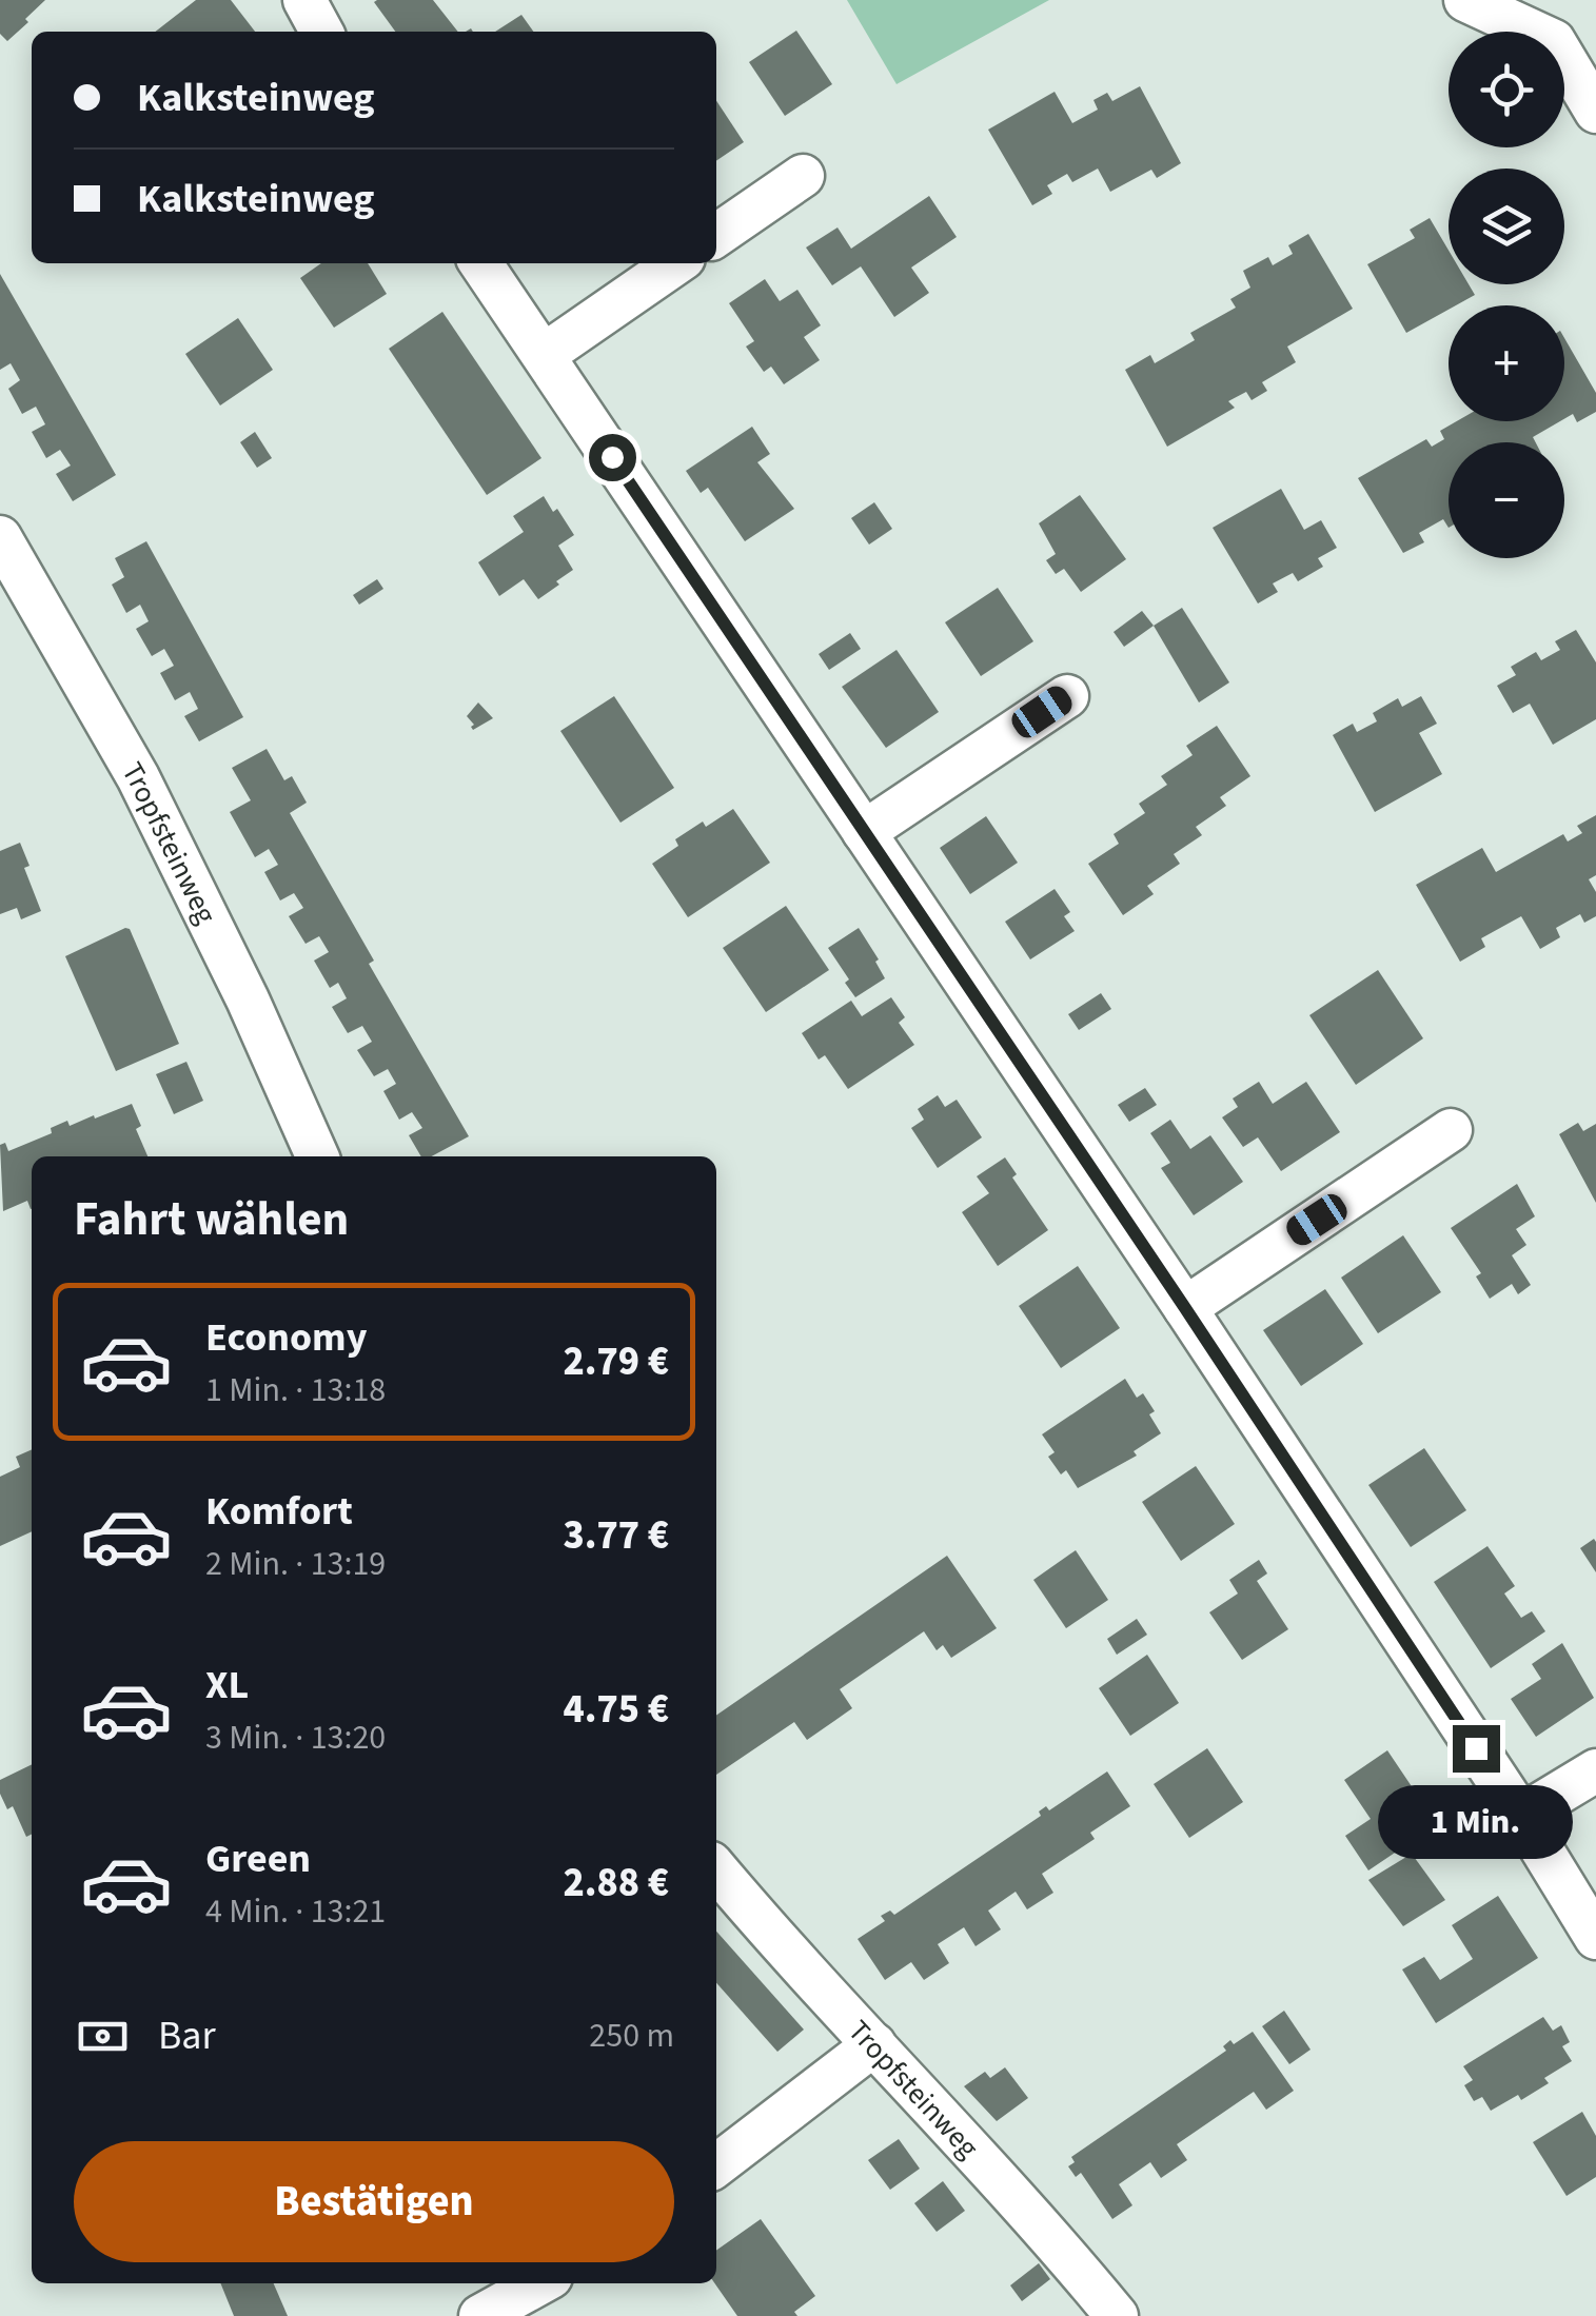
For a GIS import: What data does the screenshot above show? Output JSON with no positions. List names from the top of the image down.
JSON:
{
  "streets": {
    "street": ["Tropfsteinweg"]
  },
  "page": {
    "map_buttons": ["+", "−"],
    "banner": ["Kalksteinweg", "Kalksteinweg"],
    "heading": "Fahrt wählen",
    "list": [
      {
        "name": "Economy",
        "note": "1 Min. · 13:18",
        "value": "2.79 €"
      },
      {
        "name": "Komfort",
        "note": "2 Min. · 13:19",
        "value": "3.77 €"
      },
      {
        "name": "XL",
        "note": "3 Min. · 13:20",
        "value": "4.75 €"
      },
      {
        "name": "Green",
        "note": "4 Min. · 13:21",
        "value": "2.88 €"
      }
    ],
    "bubble": "1 Min.",
    "pay": ["Bar", "250 m"],
    "buttons": "Bestätigen"
  }
}
